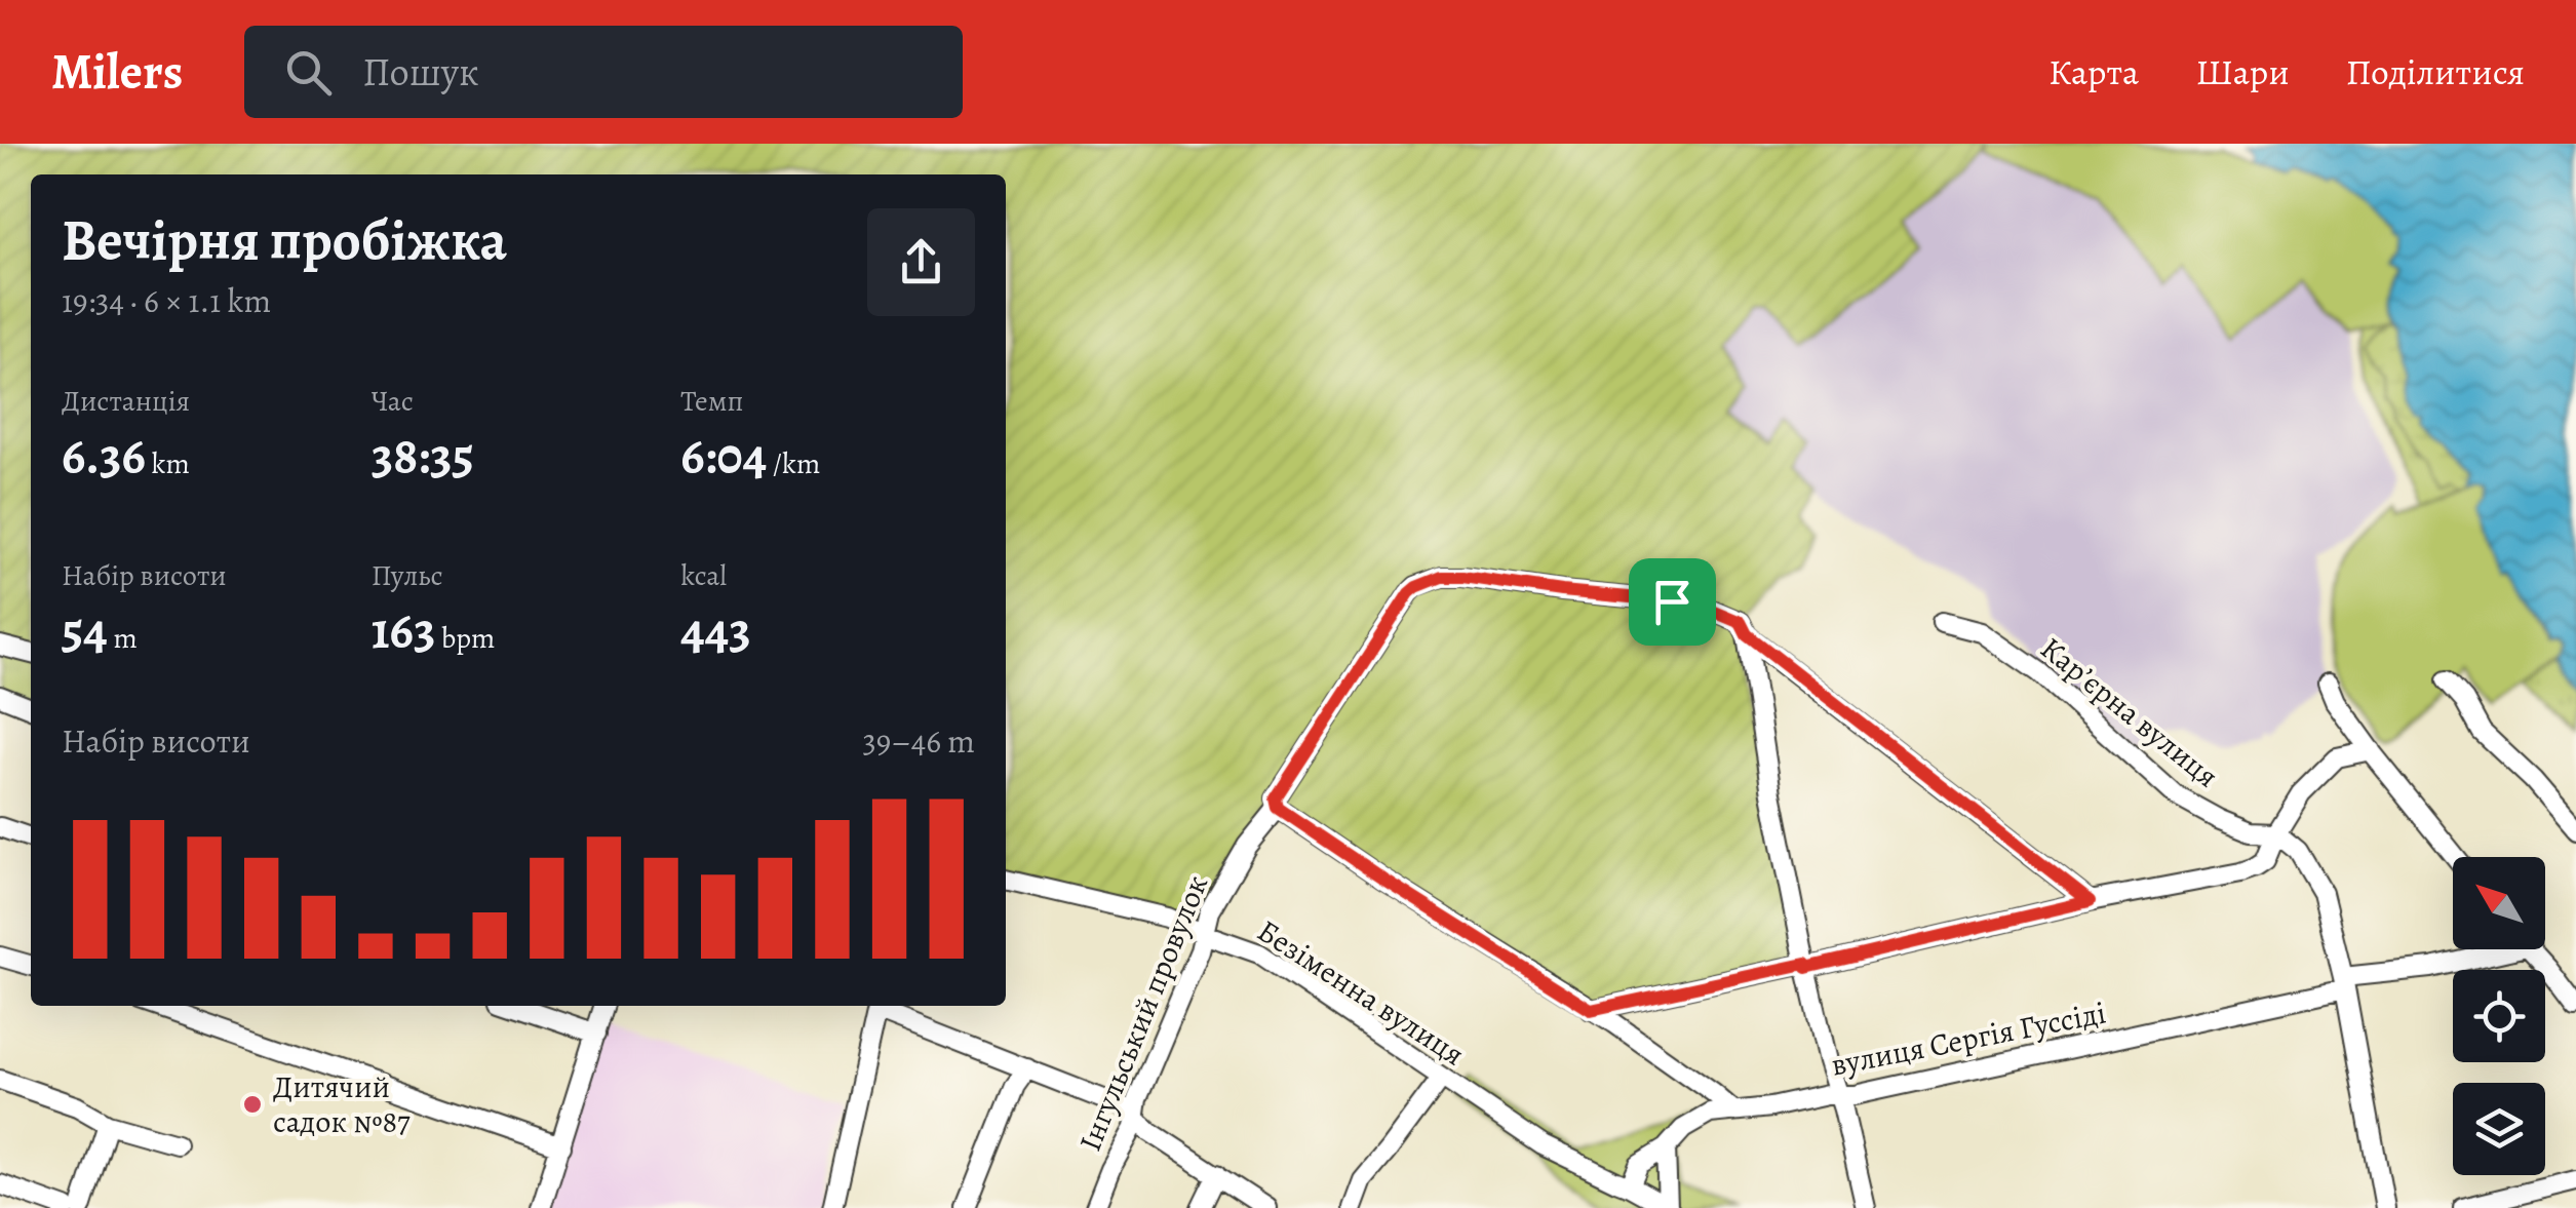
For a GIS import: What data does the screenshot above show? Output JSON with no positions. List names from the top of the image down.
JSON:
{
  "streets": {
    "street": [
      "Карʼєрна вулиця",
      "Безіменна вулиця",
      "Інгульський провулок",
      "вулиця Сергія Гуссіді"
    ]
  },
  "crossings": [
    ["Безіменна вулиця", "Інгульський провулок"],
    ["Безіменна вулиця", "вулиця Сергія Гуссіді"]
  ],
  "places": ["Дитячий садок №87"],
  "north": "top left",
  "page": {
    "header": "Milers",
    "search": "Пошук",
    "nav": ["Карта", "Шари", "Поділитися"],
    "heading": ["Вечірня пробіжка", "19:34 · 6 × 1.1 km"],
    "stats": [
      ["Дистанція", "6.36 km"],
      ["Час", "38:35"],
      ["Темп", "6:04 /km"],
      ["Набір висоти", "54 m"],
      ["Пульс", "163 bpm"],
      ["kcal", "443"]
    ],
    "chart": ["Набір висоти", "39–46 m"]
  }
}
